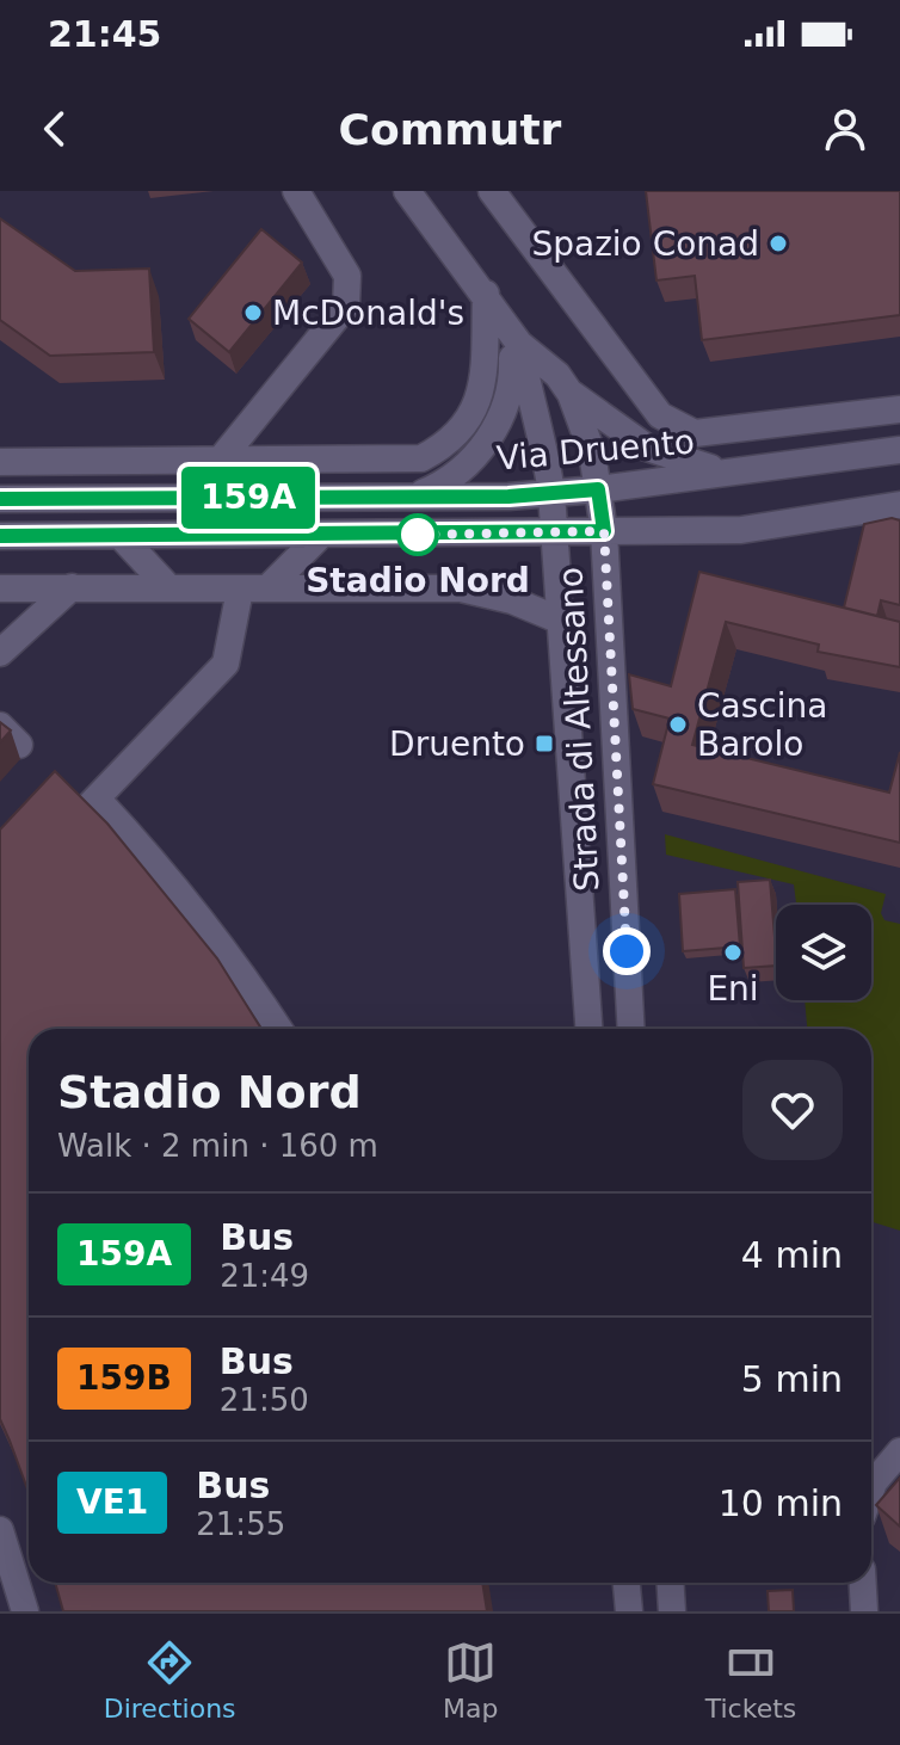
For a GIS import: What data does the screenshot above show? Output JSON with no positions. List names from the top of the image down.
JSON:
{
  "streets": {
    "street": ["Via Druento", "Strada di Altessano"]
  },
  "crossings": [
    ["Via Druento", "Strada di Altessano"]
  ],
  "places": {
    "other": [
      "Spazio Conad",
      "McDonald's",
      "Stadio Nord",
      "Cascina Barolo",
      "Eni"
    ],
    "transit": ["Druento"]
  },
  "lines": ["bus line 159A"],
  "page": {
    "status": "21:45",
    "header": "Commutr",
    "on_map": "159A",
    "heading": ["Stadio Nord", "Walk · 2 min · 160 m"],
    "list": [
      {
        "mark": "159A",
        "name": "Bus",
        "note": "21:49",
        "value": "4 min"
      },
      {
        "mark": "159B",
        "name": "Bus",
        "note": "21:50",
        "value": "5 min"
      },
      {
        "mark": "VE1",
        "name": "Bus",
        "note": "21:55",
        "value": "10 min"
      }
    ],
    "tabs": ["Directions", "Map", "Tickets"]
  }
}
